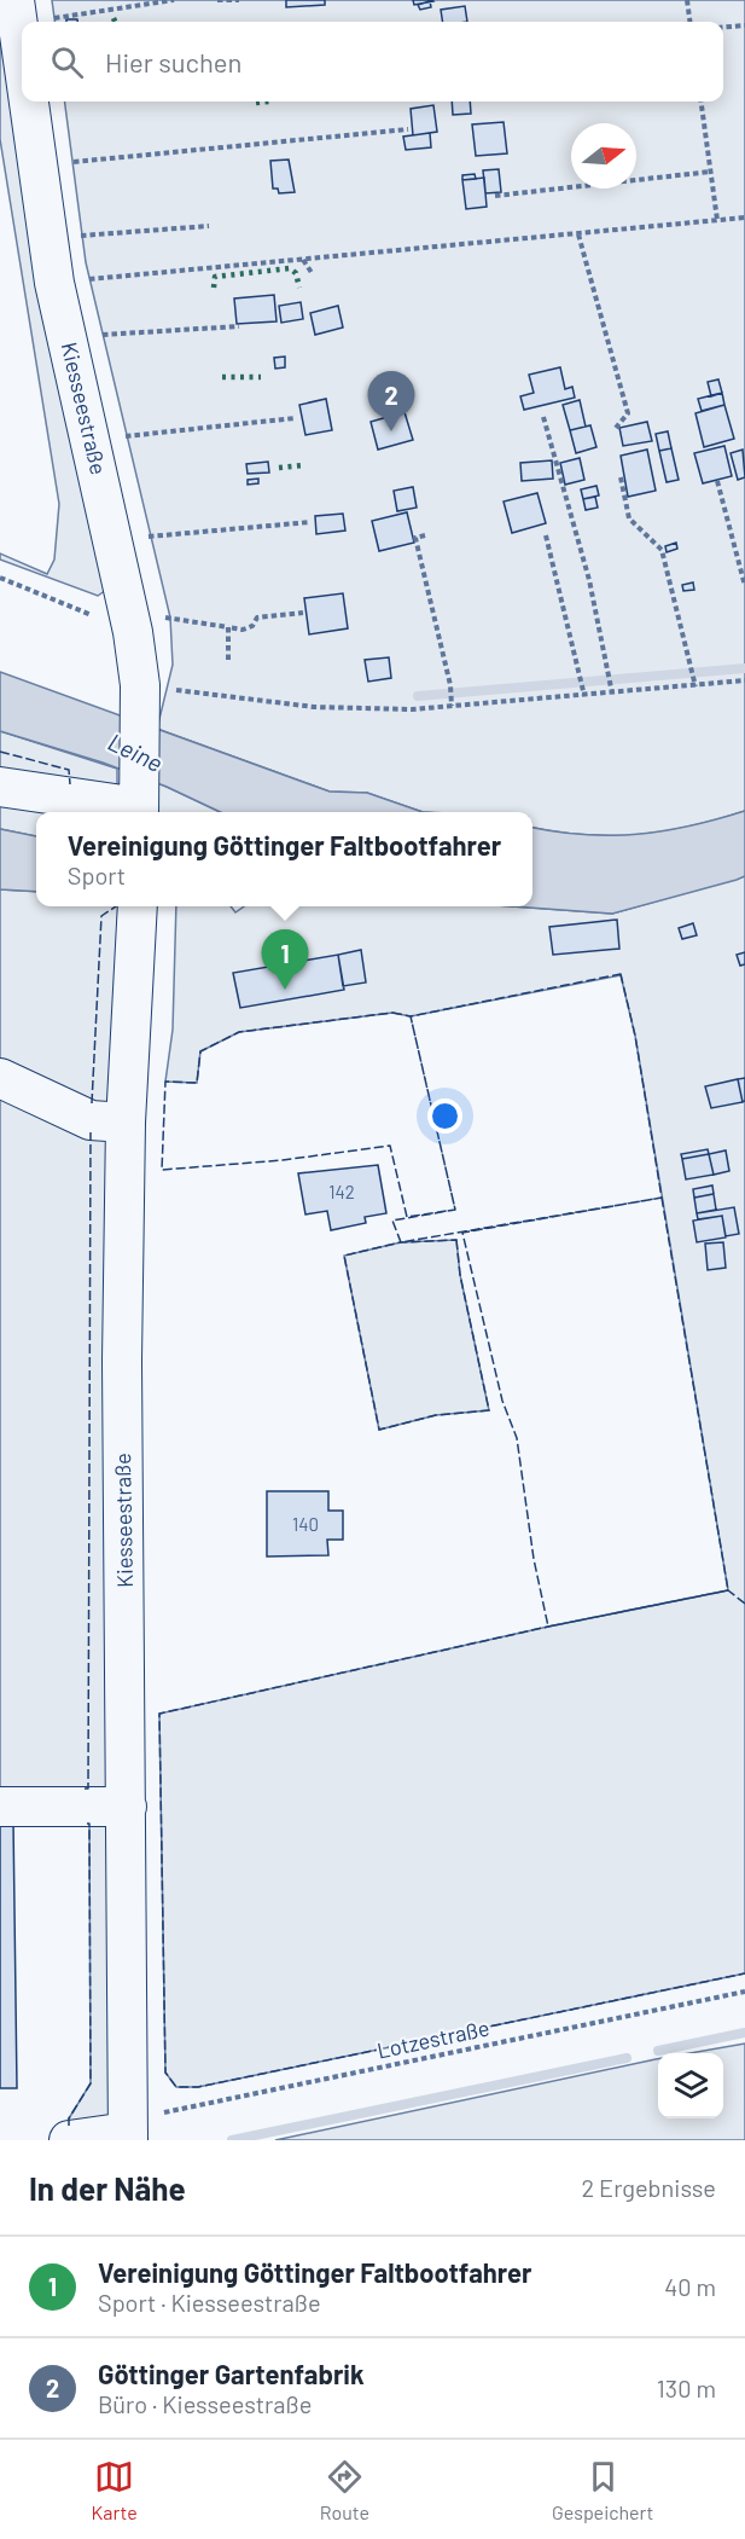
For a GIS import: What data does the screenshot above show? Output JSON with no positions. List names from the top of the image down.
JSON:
{
  "streets": {
    "street": ["Kiesseestraße"],
    "path": ["Lotzestraße"]
  },
  "crossings": [
    ["Kiesseestraße", "Lotzestraße"]
  ],
  "water": ["Leine"],
  "house_numbers": ["142", "140"],
  "north": "right",
  "page": {
    "search": "Hier suchen",
    "pins": ["2", "1"],
    "popup": ["Vereinigung Göttinger Faltbootfahrer", "Sport"],
    "heading": ["In der Nähe", "2 Ergebnisse"],
    "list": [
      {
        "mark": "1",
        "name": "Vereinigung Göttinger Faltbootfahrer",
        "note": "Sport · Kiesseestraße",
        "value": "40 m"
      },
      {
        "mark": "2",
        "name": "Göttinger Gartenfabrik",
        "note": "Büro · Kiesseestraße",
        "value": "130 m"
      }
    ],
    "nav": ["Karte", "Route", "Gespeichert"]
  }
}
